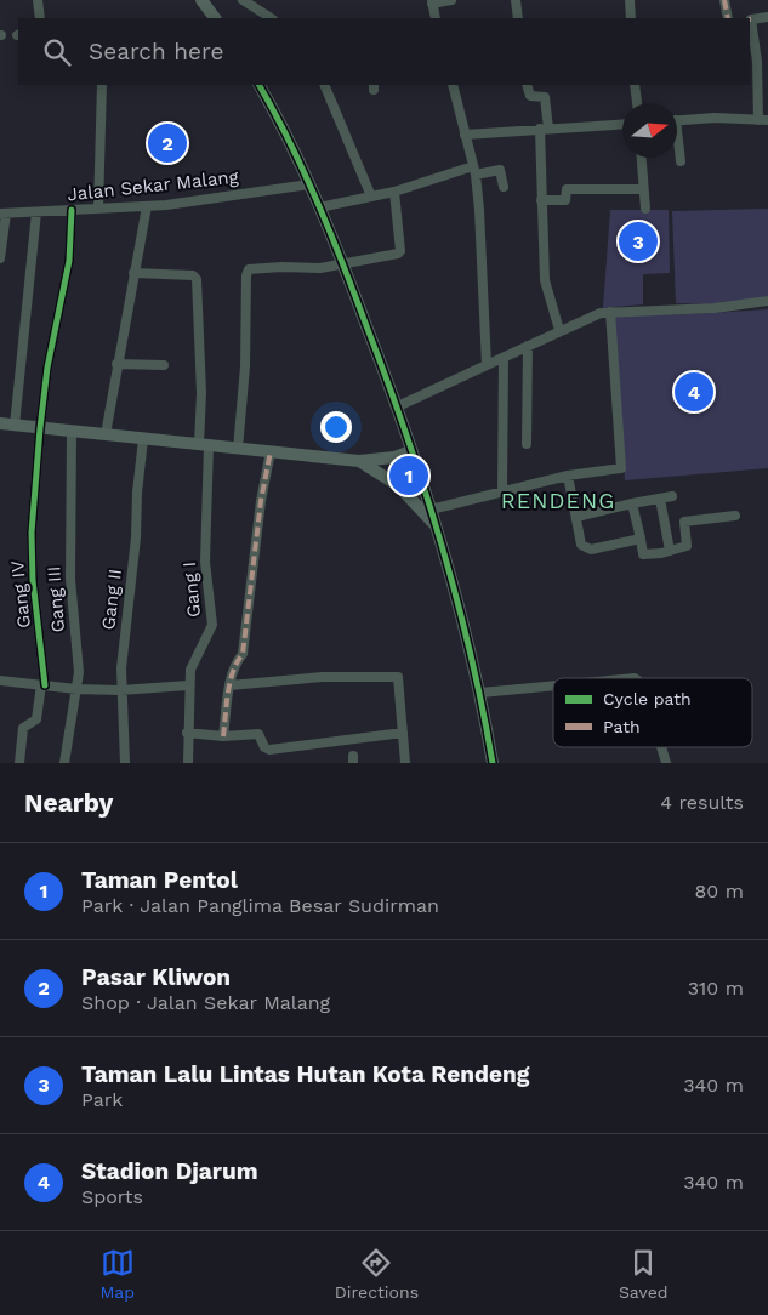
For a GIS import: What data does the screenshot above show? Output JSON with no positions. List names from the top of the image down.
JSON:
{
  "streets": {
    "street": [
      "Jalan Sekar Malang",
      "Gang I",
      "Gang IV",
      "Gang III",
      "Gang II"
    ]
  },
  "crossings": [
    ["Jalan Sekar Malang", "Gang IV"]
  ],
  "districts": ["RENDENG"],
  "legend": ["Cycle path", "Path"],
  "north": "right",
  "page": {
    "search": "Search here",
    "pins": [
      "2",
      "3",
      "4",
      "1"
    ],
    "heading": ["Nearby", "4 results"],
    "list": [
      {
        "mark": "1",
        "name": "Taman Pentol",
        "note": "Park · Jalan Panglima Besar Sudirman",
        "value": "80 m"
      },
      {
        "mark": "2",
        "name": "Pasar Kliwon",
        "note": "Shop · Jalan Sekar Malang",
        "value": "310 m"
      },
      {
        "mark": "3",
        "name": "Taman Lalu Lintas Hutan Kota Rendeng",
        "note": "Park",
        "value": "340 m"
      },
      {
        "mark": "4",
        "name": "Stadion Djarum",
        "note": "Sports",
        "value": "340 m"
      }
    ],
    "nav": ["Map", "Directions", "Saved"]
  }
}
